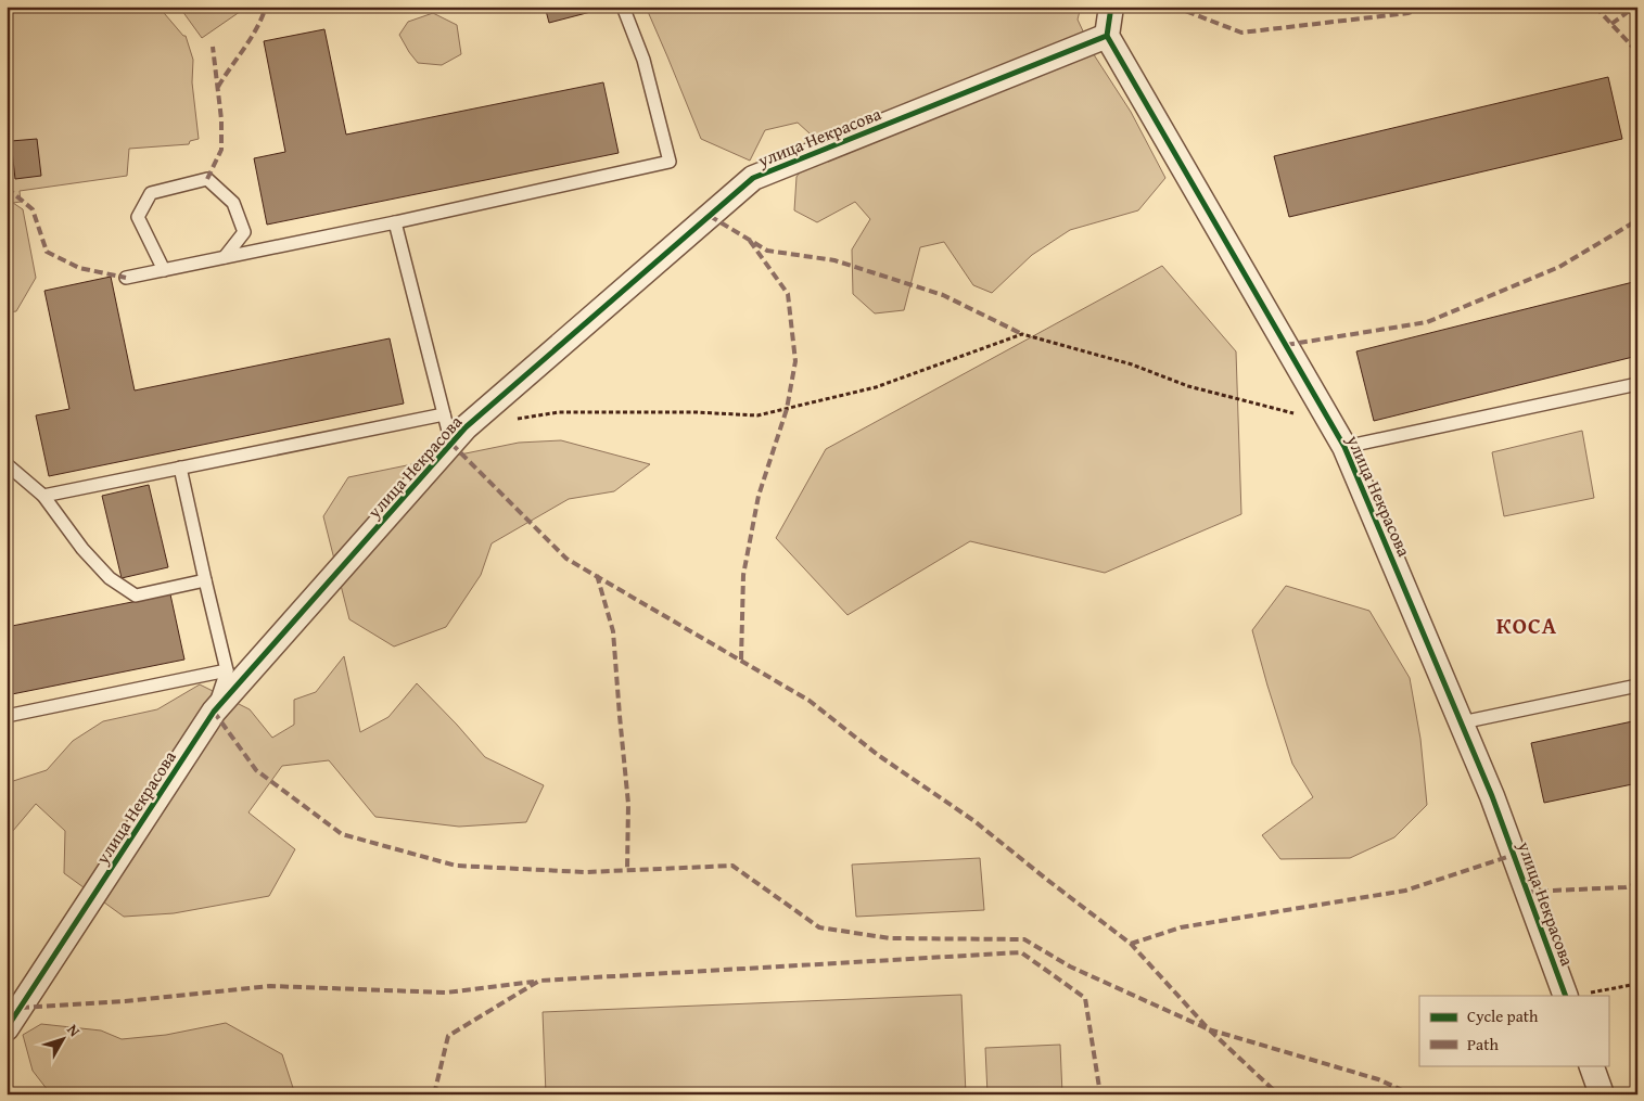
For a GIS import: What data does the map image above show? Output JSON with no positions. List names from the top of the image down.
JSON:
{
  "streets": {
    "street": ["улица Некрасова"]
  },
  "districts": ["КОСА"],
  "legend": ["Cycle path", "Path"],
  "north": "top right"
}
